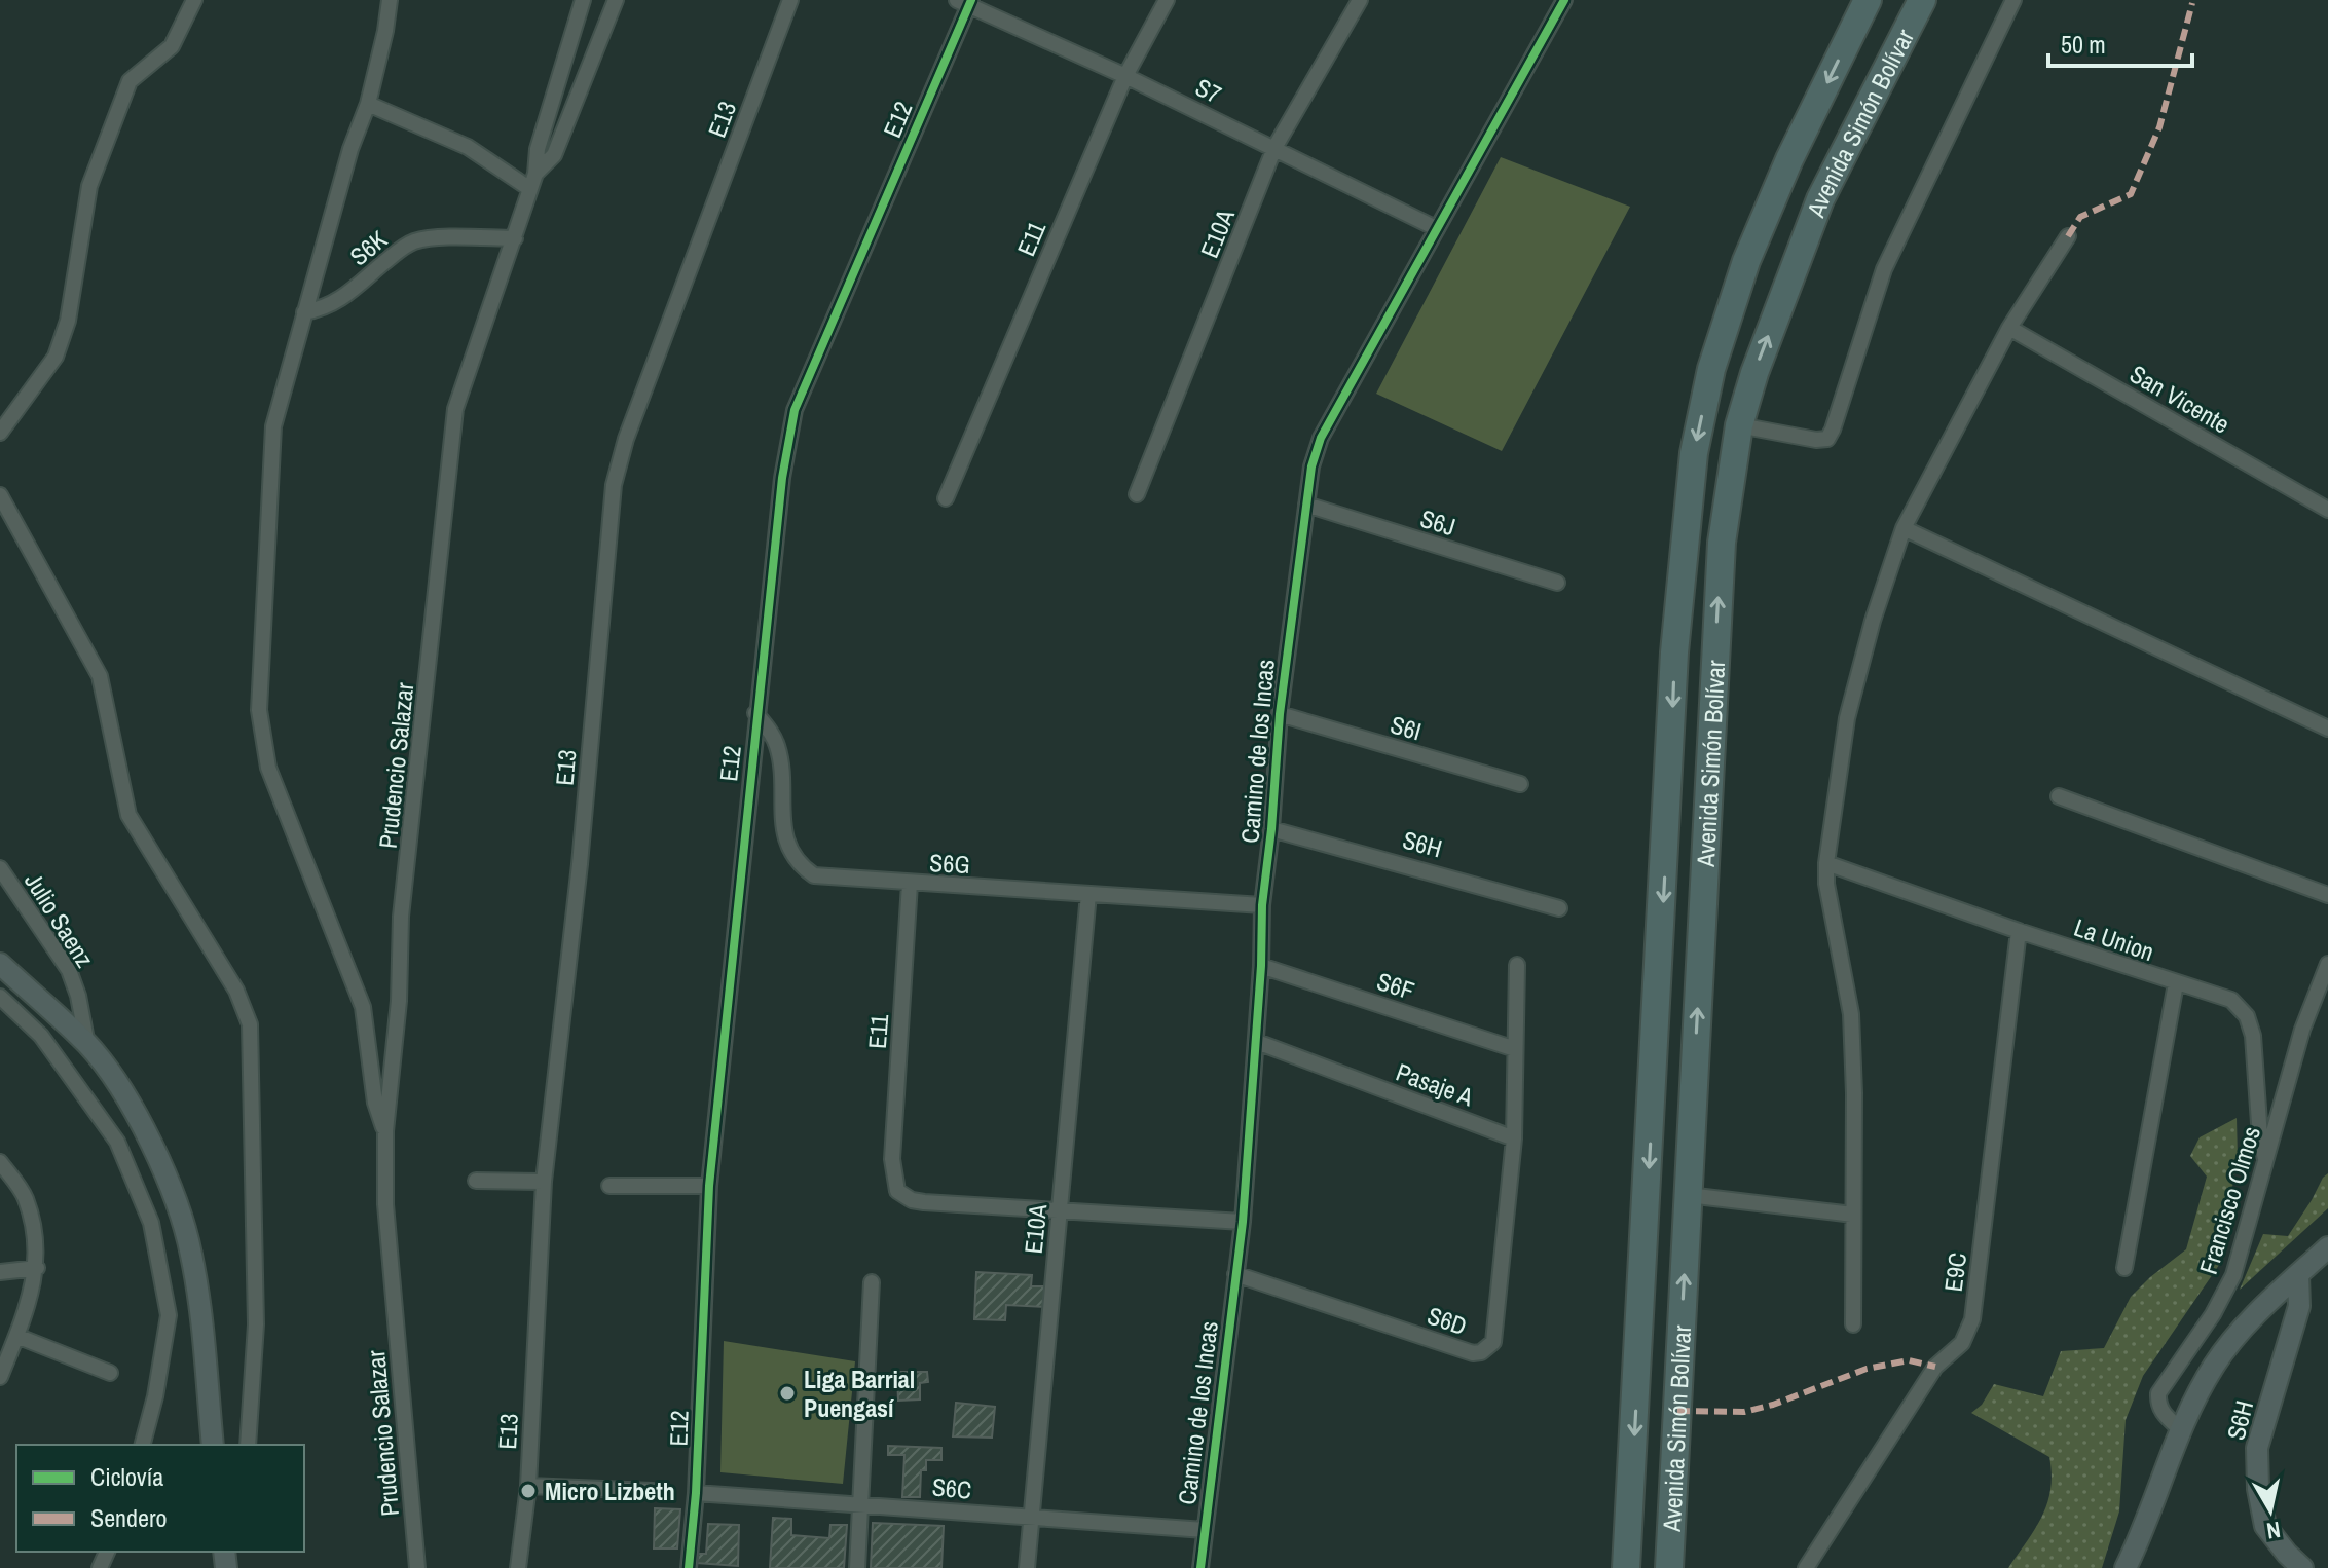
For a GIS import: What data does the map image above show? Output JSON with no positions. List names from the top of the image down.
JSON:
{
  "streets": {
    "highway": ["Avenida Simón Bolívar"],
    "main road": ["S6H"],
    "street": [
      "S7",
      "E13",
      "E12",
      "E10A",
      "E11",
      "S6K",
      "San Vicente",
      "S6J",
      "S6I",
      "Camino de los Incas",
      "Prudencio Salazar",
      "S6G",
      "Julio Saenz",
      "La Union",
      "S6F",
      "Pasaje A",
      "Francisco Olmos",
      "E9C",
      "S6D",
      "S6C"
    ]
  },
  "crossings": [
    ["S7", "E12"],
    ["S7", "E10A"],
    ["S7", "E11"],
    ["S7", "Camino de los Incas"],
    ["E12", "S6G"],
    ["E12", "S6C"],
    ["E10A", "E11"],
    ["E10A", "S6G"],
    ["E10A", "S6C"],
    ["E11", "S6G"],
    ["S6K", "Prudencio Salazar"],
    ["S6J", "Camino de los Incas"],
    ["S6I", "Camino de los Incas"],
    ["Camino de los Incas", "S6H"],
    ["Camino de los Incas", "S6G"],
    ["Camino de los Incas", "S6F"],
    ["Camino de los Incas", "Pasaje A"],
    ["Camino de los Incas", "S6D"],
    ["Camino de los Incas", "S6C"],
    ["La Union", "Francisco Olmos"],
    ["La Union", "E9C"],
    ["S6F", "Pasaje A"],
    ["Pasaje A", "S6D"]
  ],
  "places": ["Liga Barrial Puengasí", "Micro Lizbeth"],
  "legend": ["Ciclovía", "Sendero"],
  "scale_bar": "50 m",
  "north": "bottom"
}
